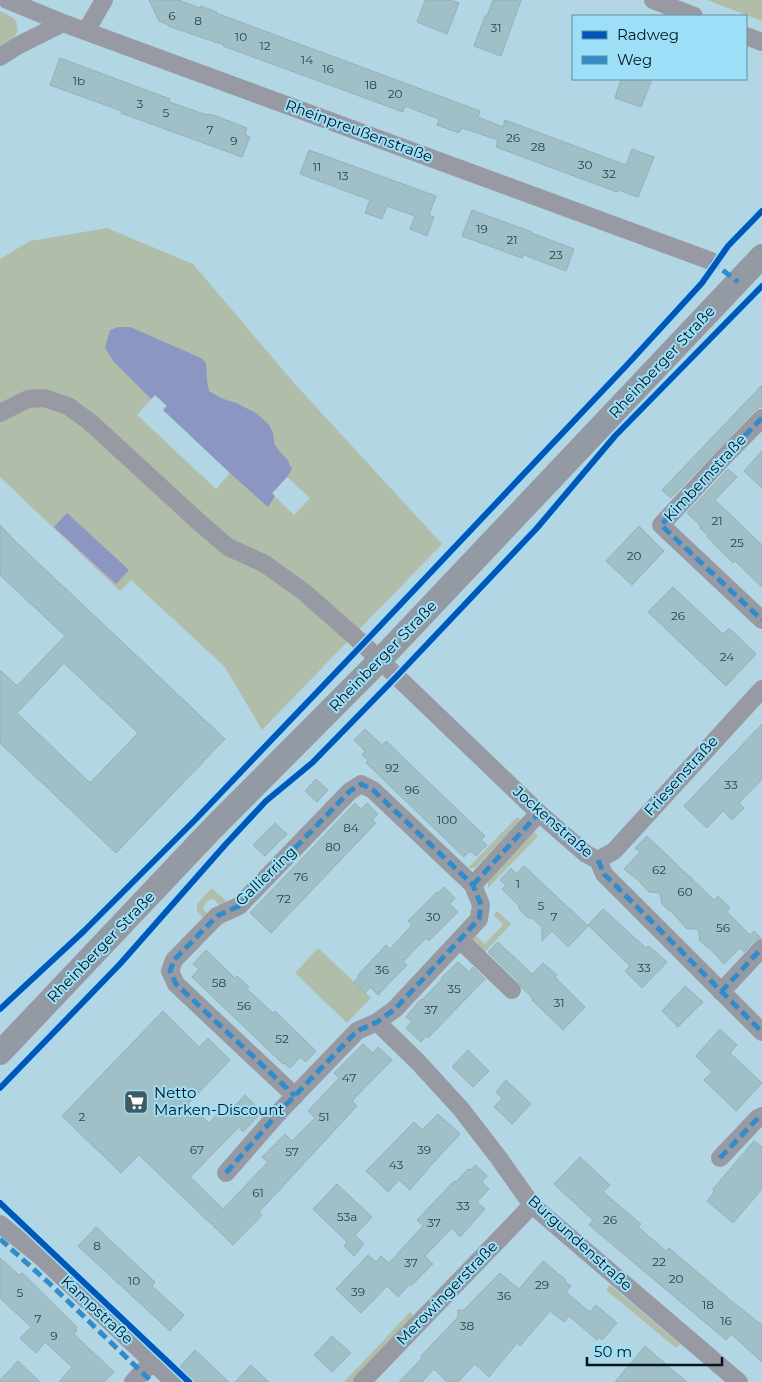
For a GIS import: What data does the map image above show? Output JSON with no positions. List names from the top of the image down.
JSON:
{
  "streets": {
    "main road": ["Rheinberger Straße"],
    "street": [
      "Rheinpreußenstraße",
      "Kimbernstraße",
      "Friesenstraße",
      "Jockenstraße",
      "Gallierring",
      "Burgundenstraße",
      "Merowingerstraße",
      "Kampstraße"
    ]
  },
  "crossings": [
    ["Rheinberger Straße", "Jockenstraße"],
    ["Friesenstraße", "Jockenstraße"],
    ["Gallierring", "Burgundenstraße"],
    ["Burgundenstraße", "Merowingerstraße"]
  ],
  "places": {
    "supermarket": ["Netto Marken-Discount"]
  },
  "house_numbers": [
    "6",
    "8",
    "31",
    "10",
    "12",
    "14",
    "16",
    "1b",
    "18",
    "20",
    "3",
    "5",
    "7",
    "26",
    "9",
    "28",
    "30",
    "11",
    "32",
    "13",
    "19",
    "21",
    "23",
    "21",
    "25",
    "20",
    "26",
    "24",
    "92",
    "33",
    "96",
    "100",
    "84",
    "80",
    "62",
    "76",
    "1",
    "60",
    "72",
    "5",
    "30",
    "7",
    "56",
    "33",
    "36",
    "58",
    "35",
    "31",
    "56",
    "37",
    "52",
    "47",
    "2",
    "51",
    "67",
    "39",
    "57",
    "43",
    "61",
    "33",
    "53a",
    "26",
    "37",
    "8",
    "22",
    "37",
    "20",
    "10",
    "29",
    "39",
    "5",
    "36",
    "18",
    "7",
    "16",
    "38",
    "9"
  ],
  "legend": ["Radweg", "Weg"],
  "scale_bar": "50 m"
}
